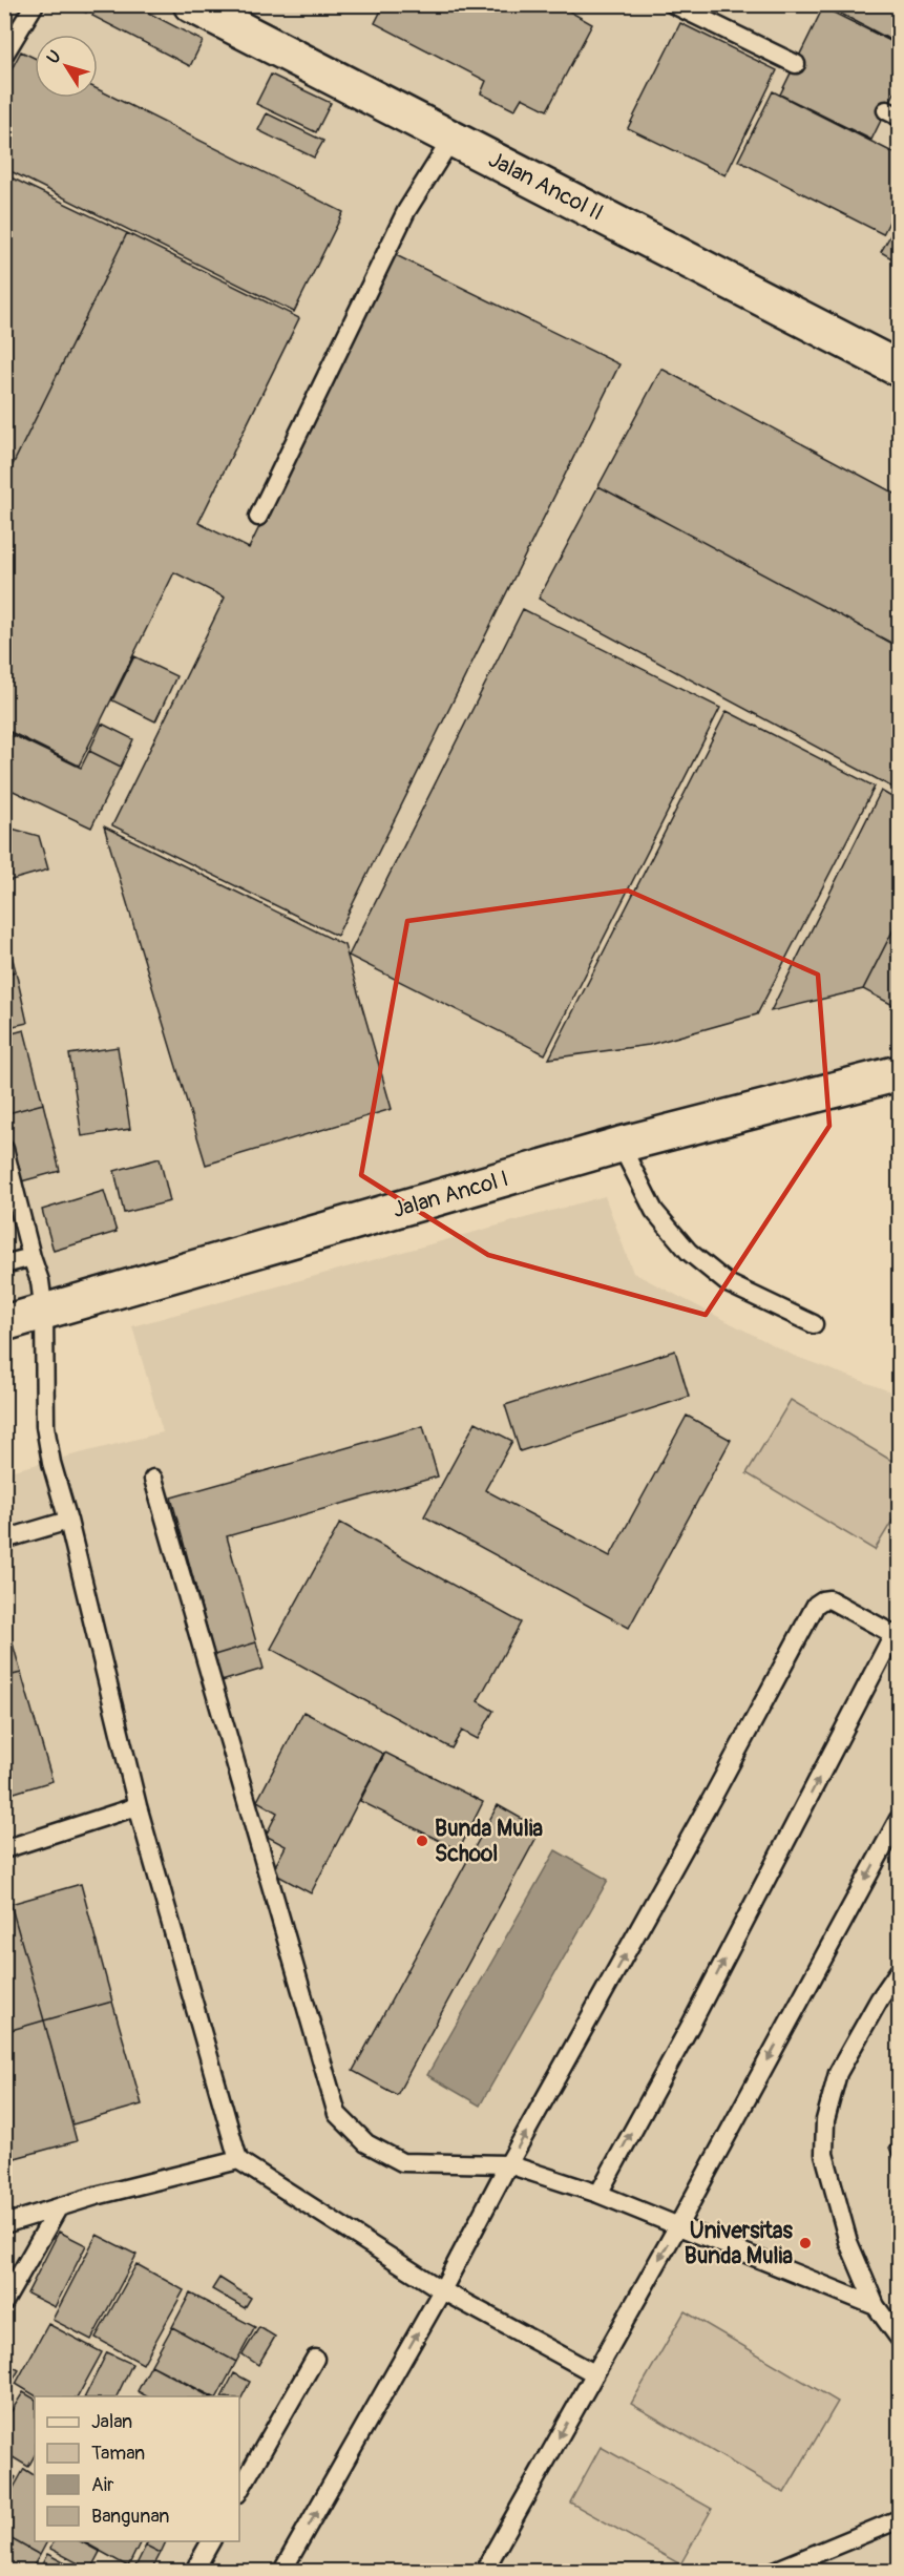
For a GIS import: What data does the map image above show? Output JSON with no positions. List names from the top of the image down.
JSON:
{
  "streets": {
    "street": ["Jalan Ancol II", "Jalan Ancol I"]
  },
  "places": ["Bunda Mulia School", "Universitas Bunda Mulia"],
  "legend": [
    "Jalan",
    "Taman",
    "Air",
    "Bangunan"
  ],
  "north": "top left"
}
